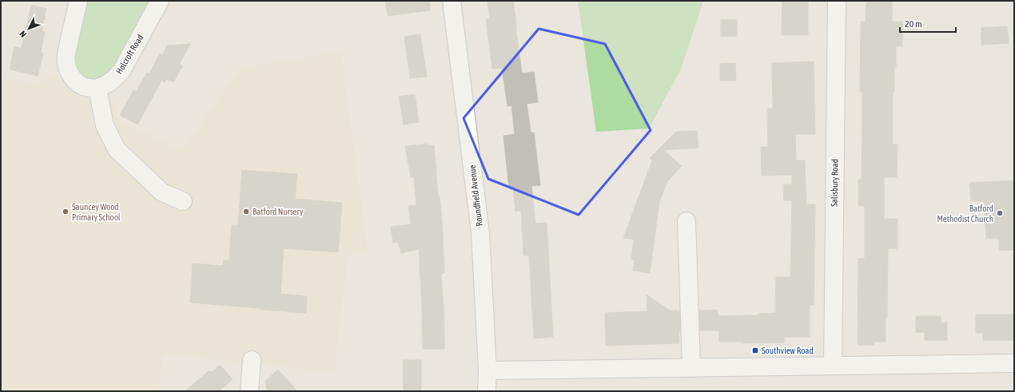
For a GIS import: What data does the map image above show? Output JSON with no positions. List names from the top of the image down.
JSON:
{
  "streets": {
    "street": ["Holcroft Road", "Salisbury Road", "Roundfield Avenue"]
  },
  "places": {
    "other": ["Sauncey Wood Primary School", "Batford Nursery", "Batford Methodist Church"],
    "transit": ["Southview Road"]
  },
  "scale_bar": "20 m",
  "north": "bottom left"
}
